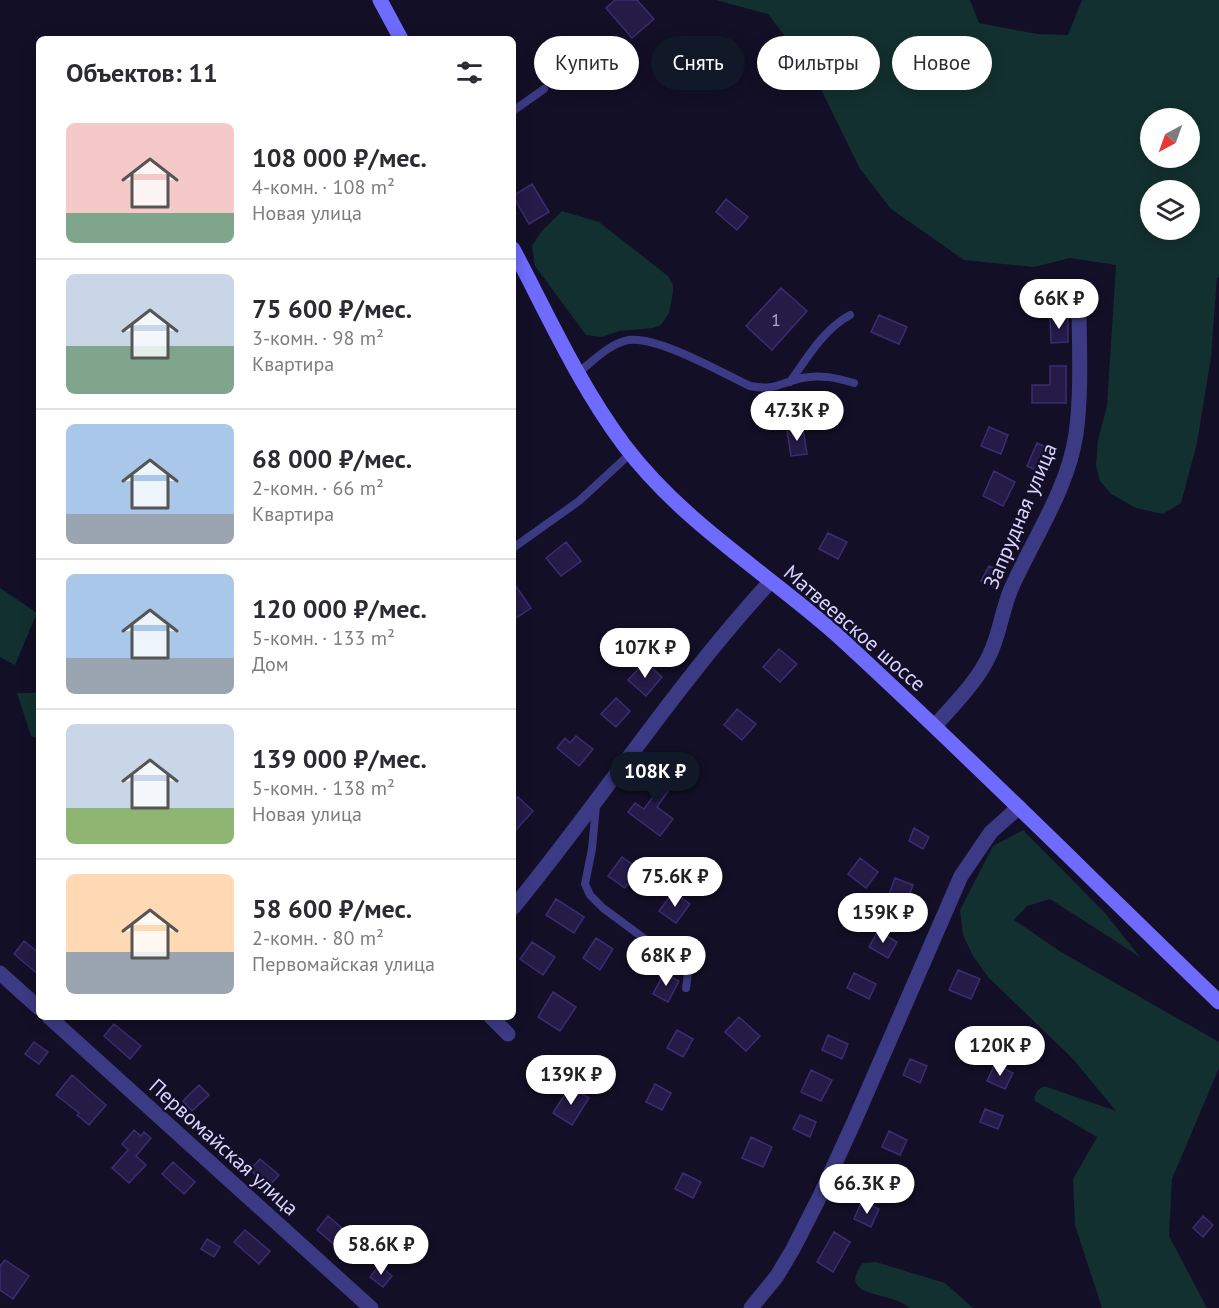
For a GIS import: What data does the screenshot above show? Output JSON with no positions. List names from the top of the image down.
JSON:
{
  "streets": {
    "main road": ["Матвеевское шоссе"],
    "street": ["Запрудная улица", "Первомайская улица"]
  },
  "crossings": [
    ["Запрудная улица", "Матвеевское шоссе"]
  ],
  "house_numbers": ["1"],
  "north": "bottom left",
  "page": {
    "chip": [
      "Купить",
      "Снять",
      "Фильтры",
      "Новое"
    ],
    "heading": "Объектов: 11",
    "list": [
      {
        "name": "108 000 ₽/мес.",
        "note": "4-комн. · 108 m² · Новая улица"
      },
      {
        "name": "75 600 ₽/мес.",
        "note": "3-комн. · 98 m² · Квартира"
      },
      {
        "name": "68 000 ₽/мес.",
        "note": "2-комн. · 66 m² · Квартира"
      },
      {
        "name": "120 000 ₽/мес.",
        "note": "5-комн. · 133 m² · Дом"
      },
      {
        "name": "139 000 ₽/мес.",
        "note": "5-комн. · 138 m² · Новая улица"
      },
      {
        "name": "58 600 ₽/мес.",
        "note": "2-комн. · 80 m² · Первомайская улица"
      }
    ],
    "price": [
      "66K ₽",
      "47.3K ₽",
      "107K ₽",
      "108K ₽",
      "75.6K ₽",
      "159K ₽",
      "68K ₽",
      "120K ₽",
      "139K ₽",
      "66.3K ₽",
      "58.6K ₽"
    ]
  }
}
